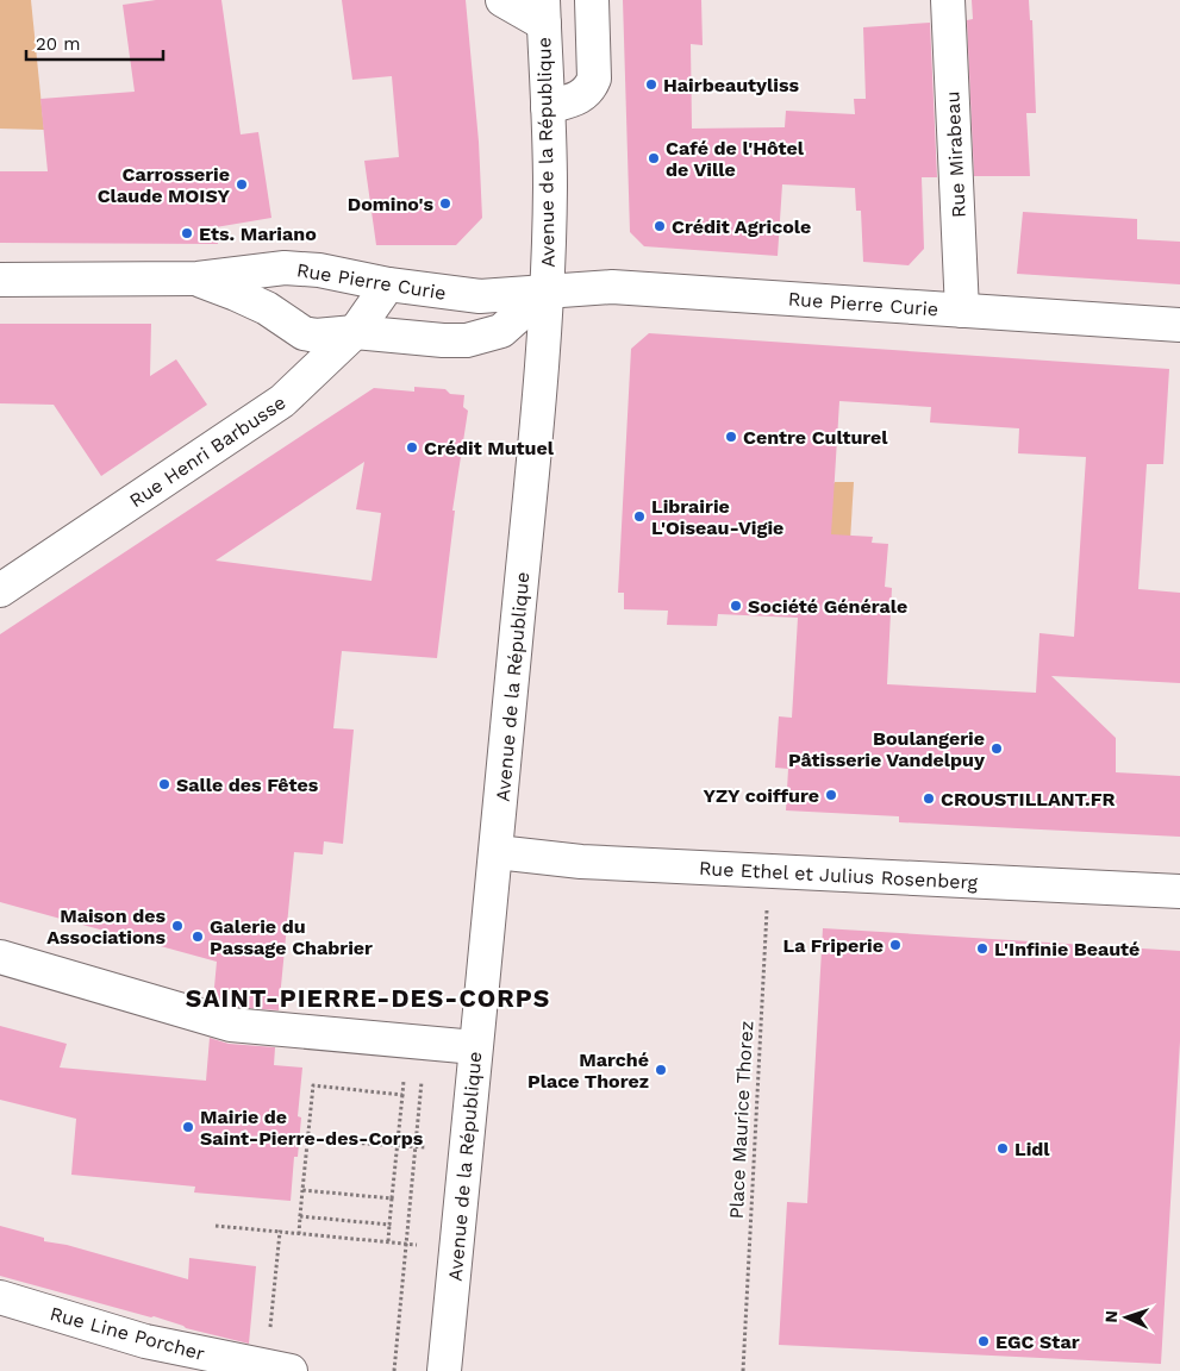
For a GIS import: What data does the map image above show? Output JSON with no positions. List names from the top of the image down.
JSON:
{
  "streets": {
    "street": [
      "Avenue de la République",
      "Rue Mirabeau",
      "Rue Pierre Curie",
      "Rue Henri Barbusse",
      "Rue Ethel et Julius Rosenberg",
      "Rue Line Porcher"
    ],
    "path": ["Place Maurice Thorez"]
  },
  "crossings": [
    ["Avenue de la République", "Rue Pierre Curie"],
    ["Avenue de la République", "Rue Ethel et Julius Rosenberg"],
    ["Rue Mirabeau", "Rue Pierre Curie"],
    ["Rue Pierre Curie", "Rue Henri Barbusse"],
    ["Rue Ethel et Julius Rosenberg", "Place Maurice Thorez"]
  ],
  "districts": ["SAINT-PIERRE-DES-CORPS"],
  "places": [
    "Hairbeautyliss",
    "Café de l'Hôtel de Ville",
    "Carrosserie Claude MOISY",
    "Domino's",
    "Crédit Agricole",
    "Ets. Mariano",
    "Centre Culturel",
    "Crédit Mutuel",
    "Librairie L'Oiseau-Vigie",
    "Société Générale",
    "Boulangerie Pâtisserie Vandelpuy",
    "Salle des Fêtes",
    "YZY coiffure",
    "CROUSTILLANT.FR",
    "Maison des Associations",
    "Galerie du Passage Chabrier",
    "La Friperie",
    "L'Infinie Beauté",
    "Marché Place Thorez",
    "Mairie de Saint-Pierre-des-Corps",
    "Lidl",
    "EGC Star"
  ],
  "scale_bar": "20 m",
  "north": "left"
}
